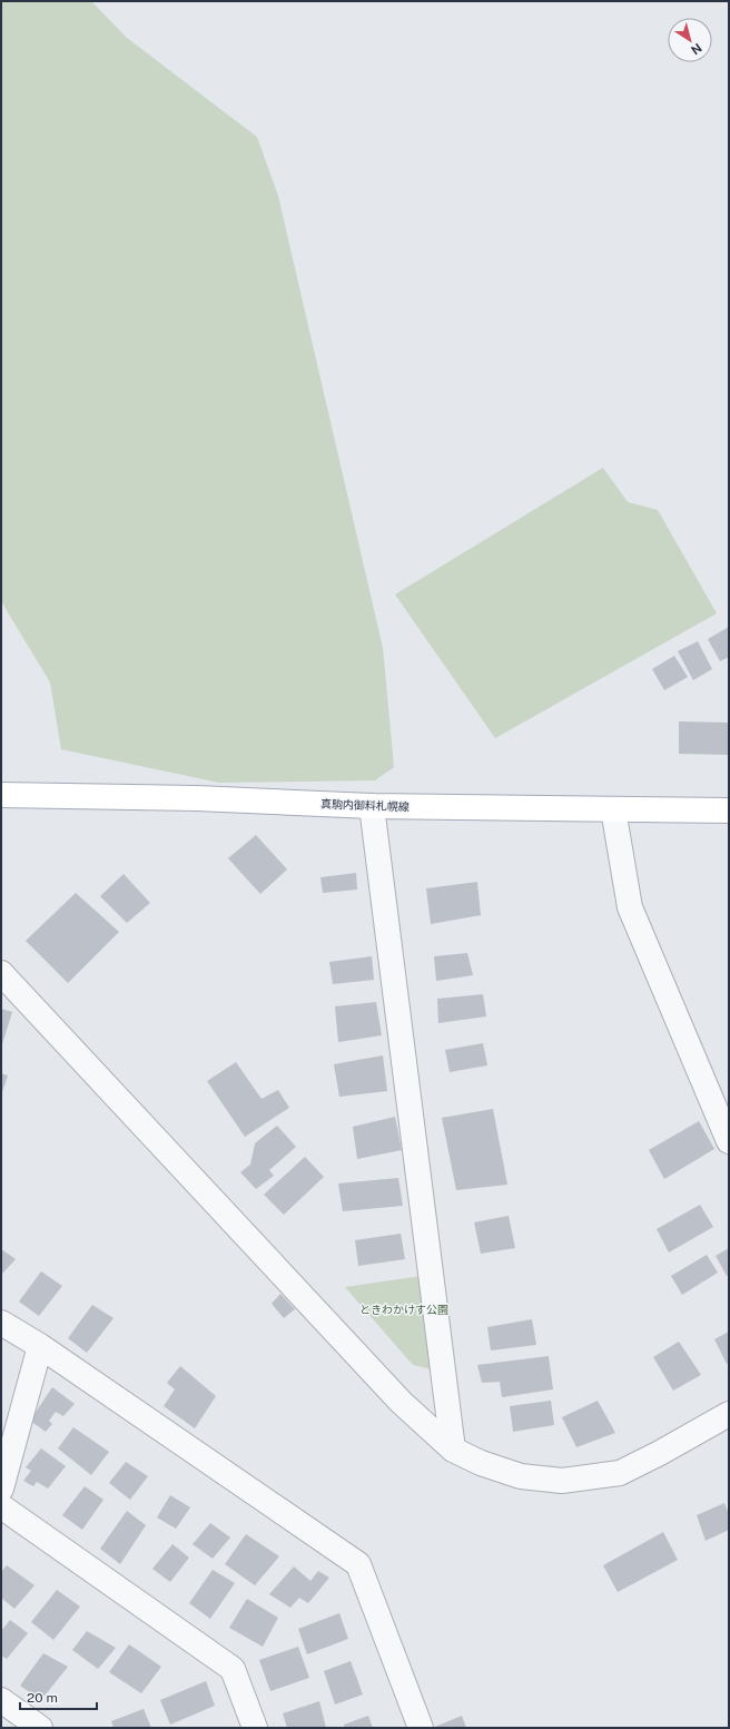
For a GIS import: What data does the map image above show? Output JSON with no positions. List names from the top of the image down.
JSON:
{
  "streets": {
    "main road": ["真駒内御料札幌線"]
  },
  "parks": ["ときわかけす公園"],
  "scale_bar": "20 m",
  "north": "bottom right"
}
